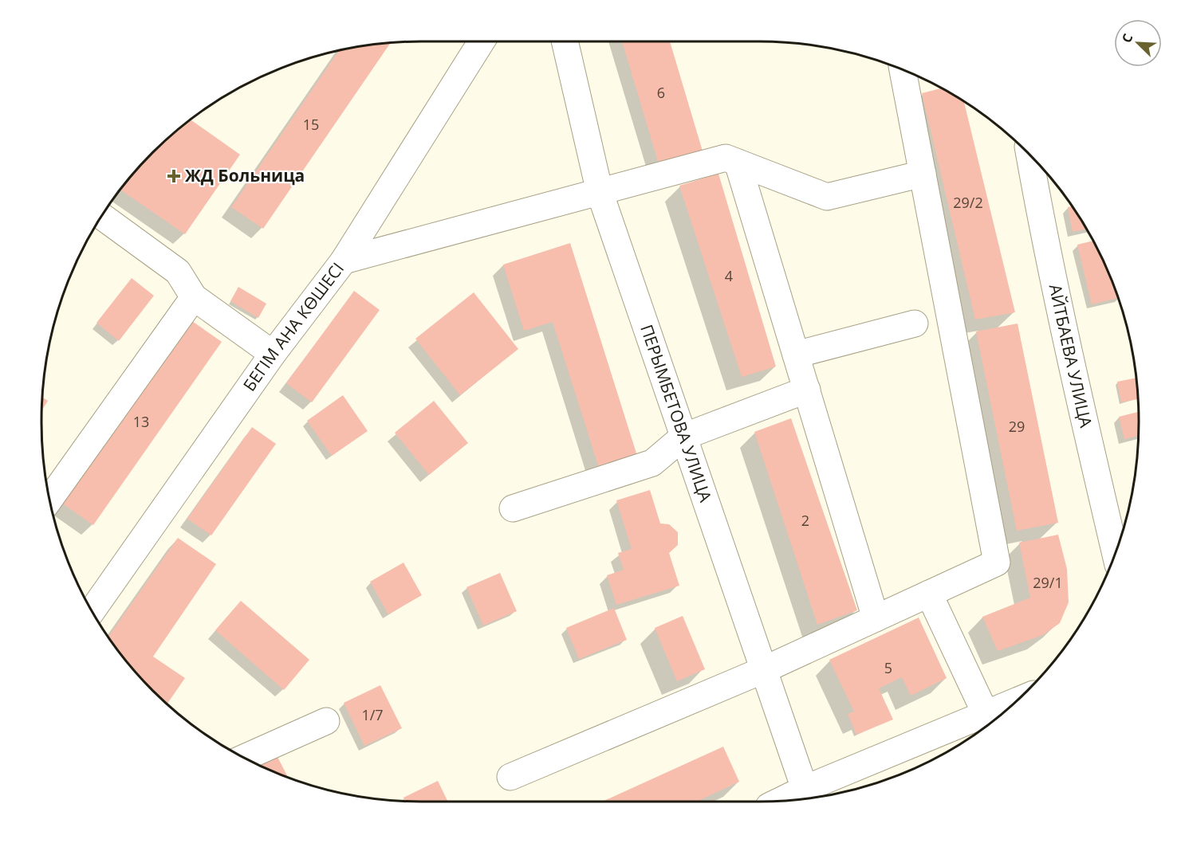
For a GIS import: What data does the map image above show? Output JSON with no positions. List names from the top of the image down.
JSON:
{
  "streets": {
    "street": ["БЕГІМ АНА КӨШЕСІ", "АЙТБАЕВА УЛИЦА", "ПЕРЫМБЕТОВА УЛИЦА"]
  },
  "places": {
    "health": ["ЖД Больница"]
  },
  "house_numbers": [
    "6",
    "15",
    "29/2",
    "4",
    "13",
    "29",
    "2",
    "29/1",
    "5",
    "1/7"
  ],
  "north": "top left"
}
